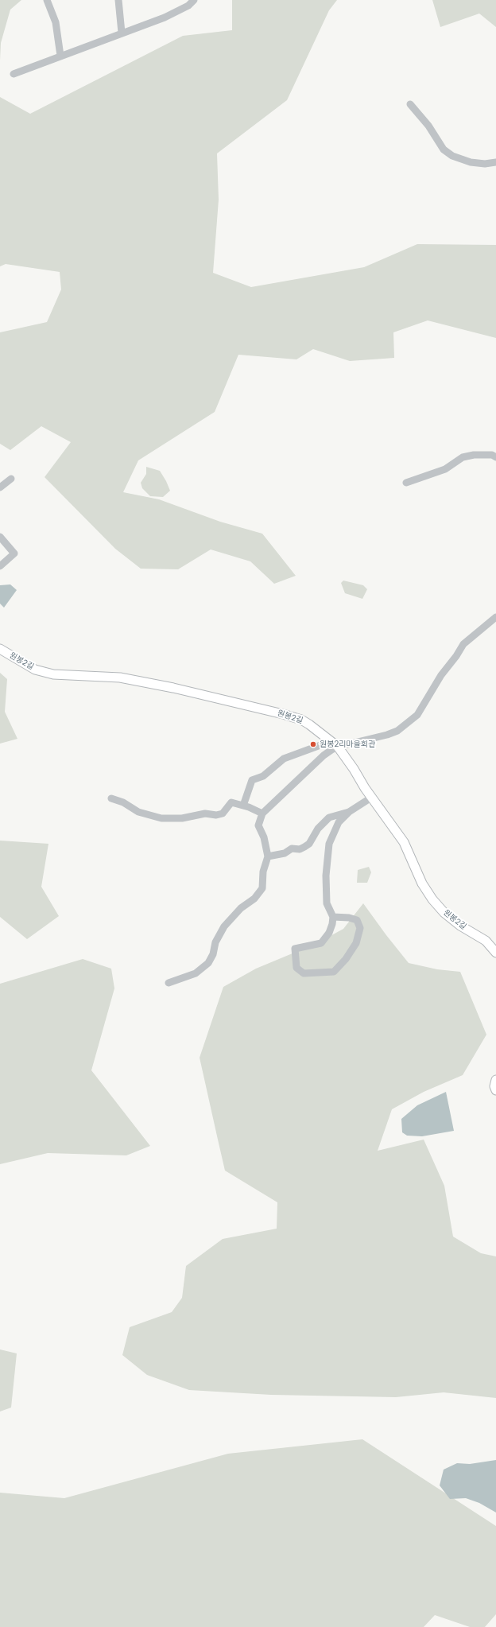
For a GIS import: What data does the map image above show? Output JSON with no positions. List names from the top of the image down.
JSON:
{
  "streets": {
    "main road": ["원봉2길"]
  },
  "places": ["원봉2리마을회관"]
}
